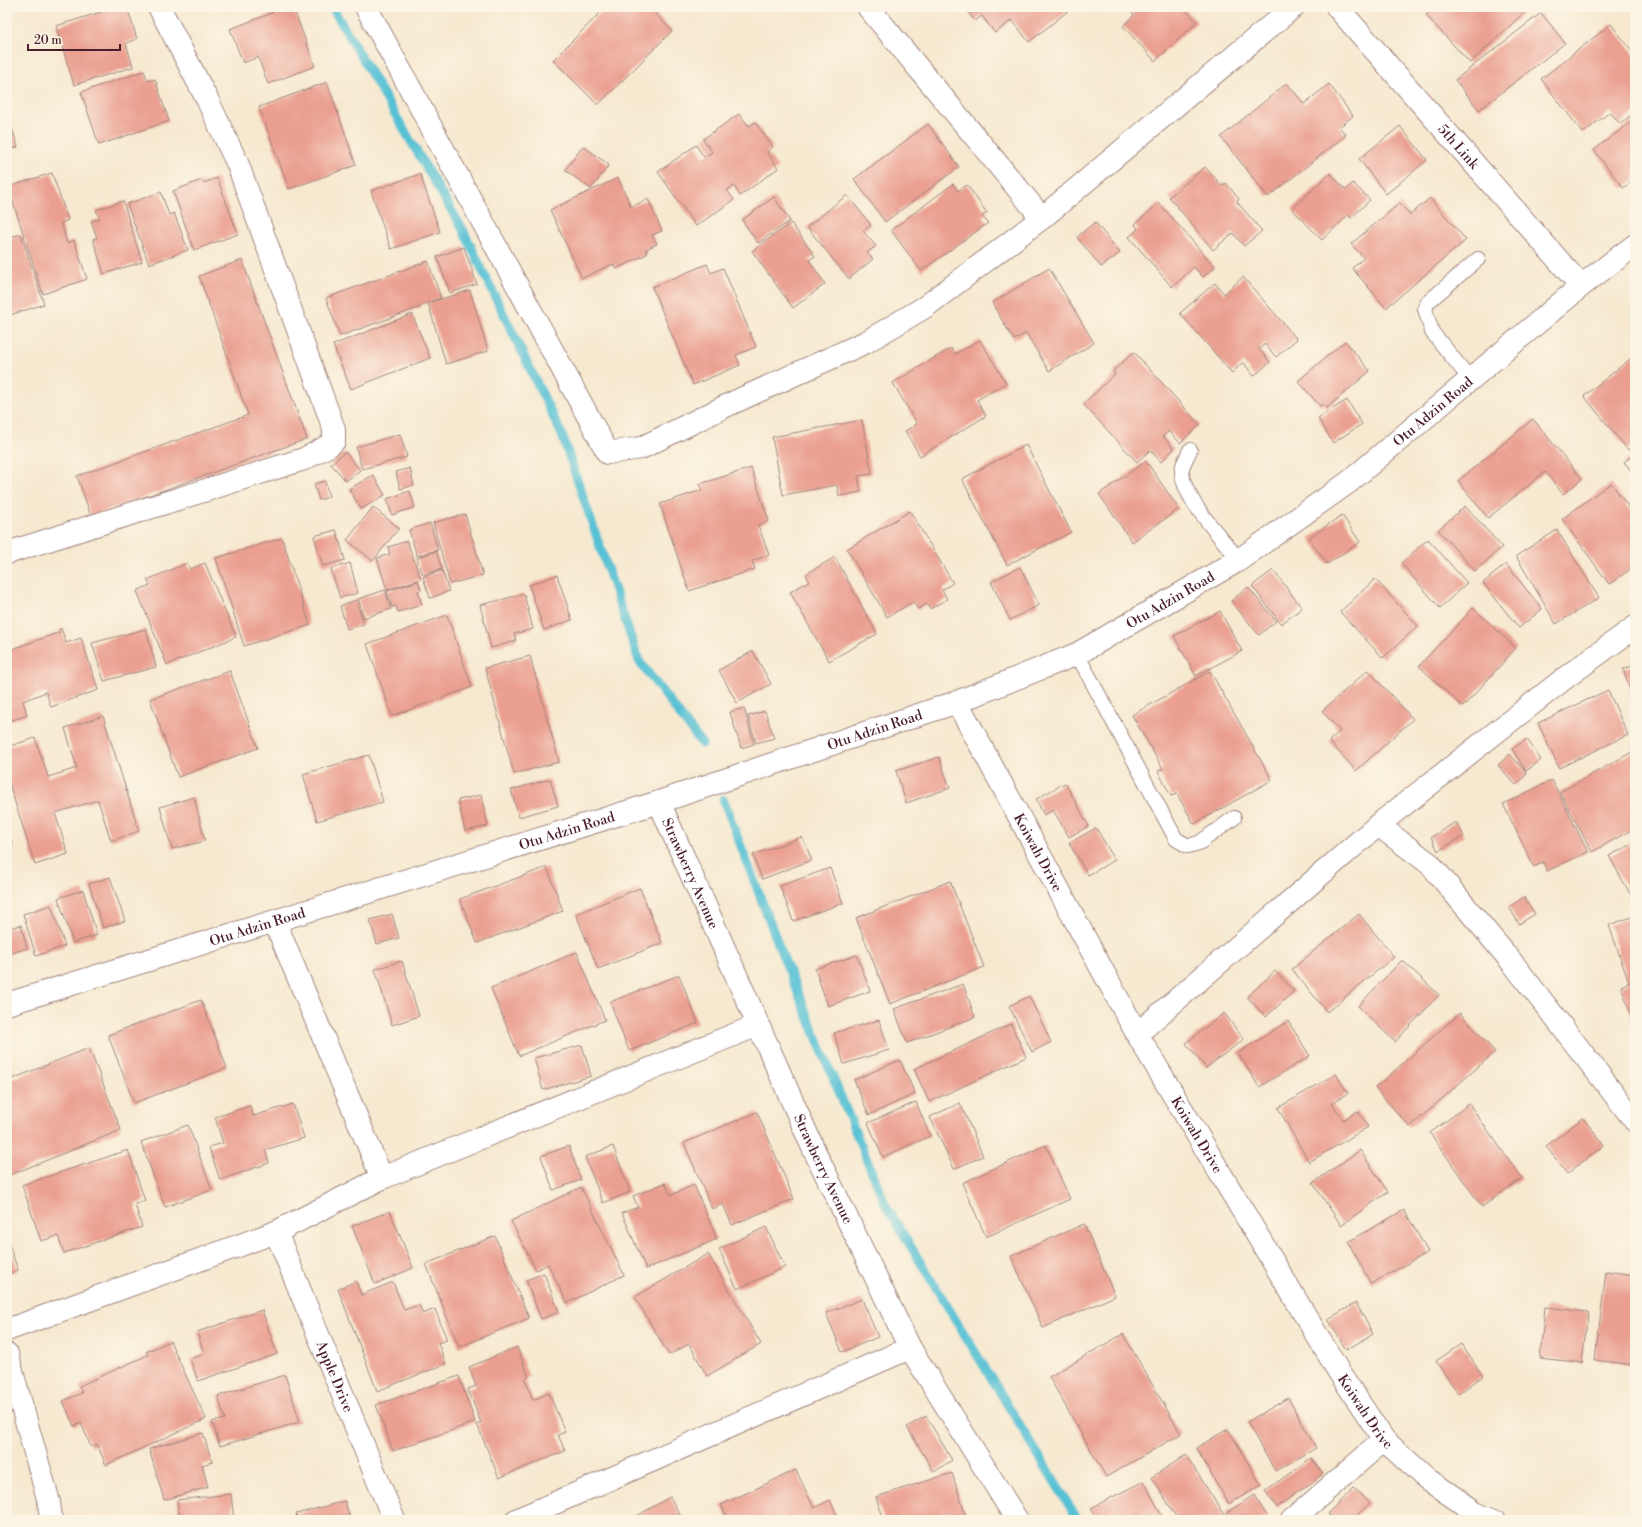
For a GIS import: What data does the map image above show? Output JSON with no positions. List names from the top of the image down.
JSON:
{
  "streets": {
    "street": [
      "5th Link",
      "Otu Adzin Road",
      "Koiwah Drive",
      "Strawberry Avenue",
      "Apple Drive"
    ]
  },
  "crossings": [
    ["5th Link", "Otu Adzin Road"],
    ["Otu Adzin Road", "Koiwah Drive"],
    ["Otu Adzin Road", "Strawberry Avenue"]
  ],
  "scale_bar": "20 m"
}
